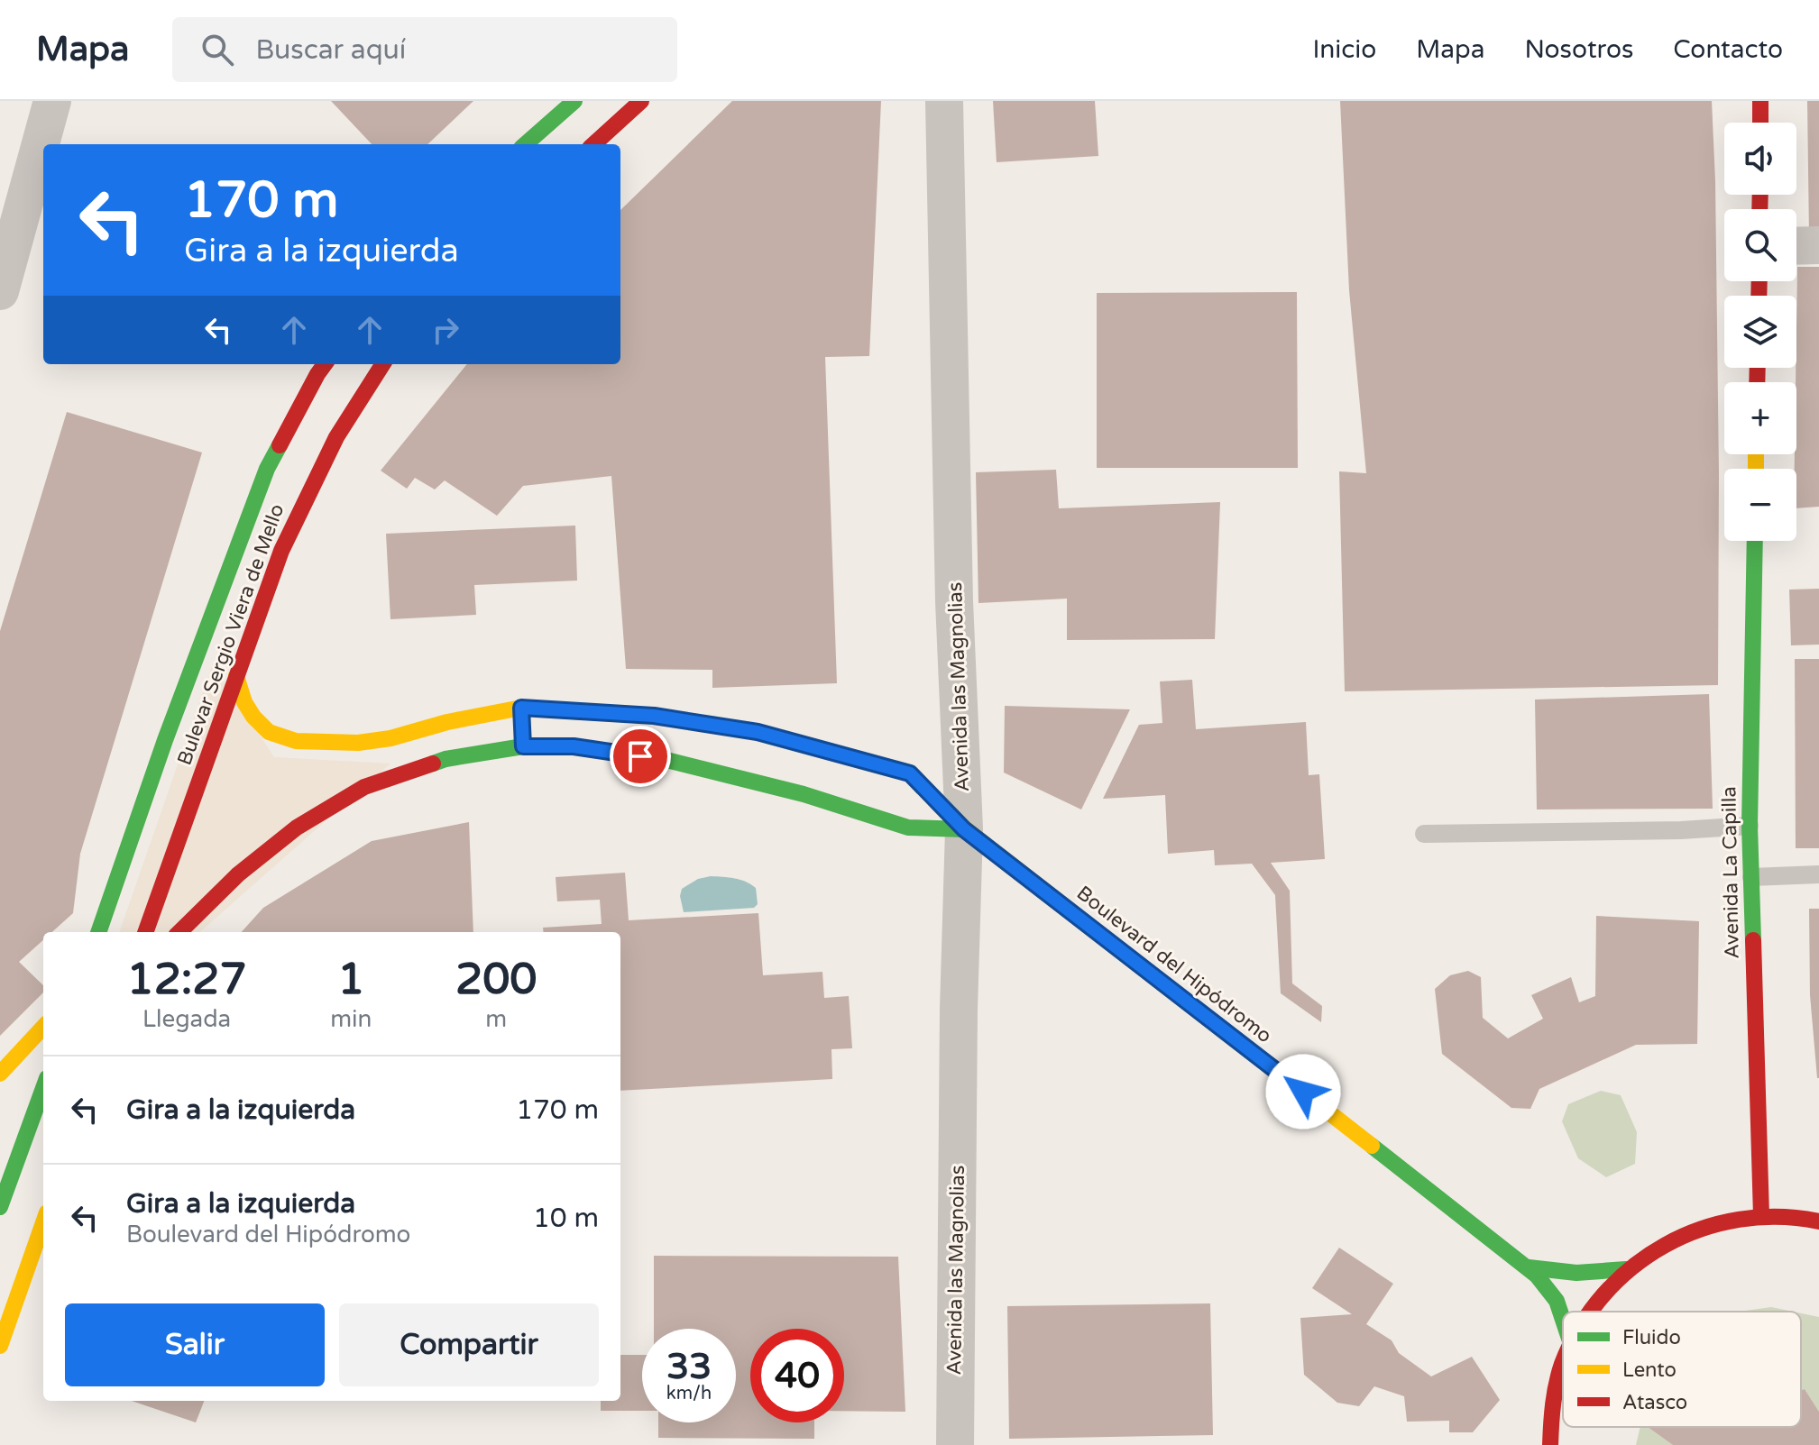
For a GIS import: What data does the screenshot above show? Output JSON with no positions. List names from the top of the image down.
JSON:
{
  "streets": {
    "street": [
      "Bulevar Sergio Viera de Mello",
      "Avenida las Magnolias",
      "Avenida La Capilla",
      "Boulevard del Hipódromo"
    ]
  },
  "crossings": [
    ["Bulevar Sergio Viera de Mello", "Boulevard del Hipódromo"],
    ["Avenida las Magnolias", "Boulevard del Hipódromo"]
  ],
  "legend": ["Fluido", "Lento", "Atasco"],
  "page": {
    "header": "Mapa",
    "search": "Buscar aquí",
    "nav": [
      "Inicio",
      "Mapa",
      "Nosotros",
      "Contacto"
    ],
    "map_buttons": ["+", "−"],
    "turn": ["170 m", "Gira a la izquierda"],
    "eta": [
      "12:27",
      "Llegada",
      "1",
      "min",
      "200",
      "m"
    ],
    "list": [
      {
        "name": "Gira a la izquierda",
        "value": "170 m"
      },
      {
        "name": "Gira a la izquierda",
        "note": "Boulevard del Hipódromo",
        "value": "10 m"
      }
    ],
    "buttons": ["Salir", "Compartir"],
    "speed": "33 km/h",
    "limit": "40"
  }
}
